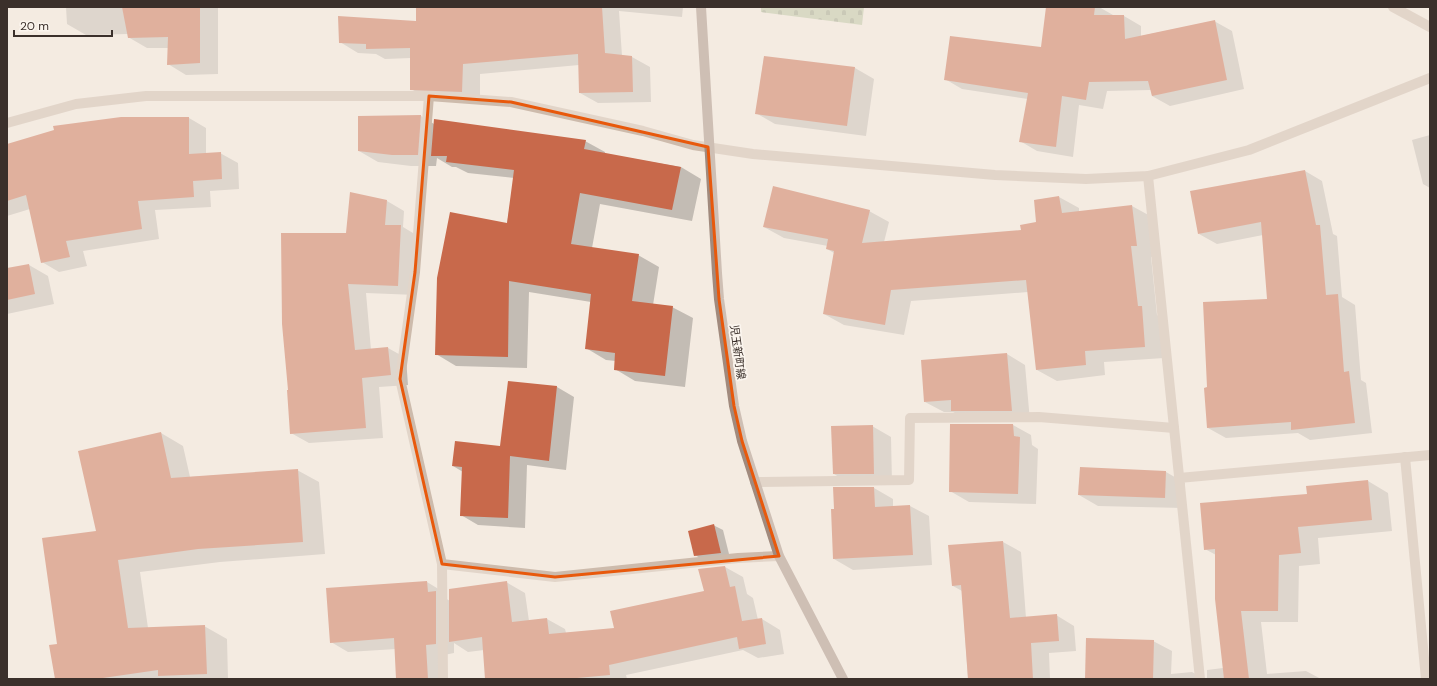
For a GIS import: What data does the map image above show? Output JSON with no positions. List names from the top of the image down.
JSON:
{
  "streets": {
    "main road": ["児玉新町線"]
  },
  "scale_bar": "20 m"
}
